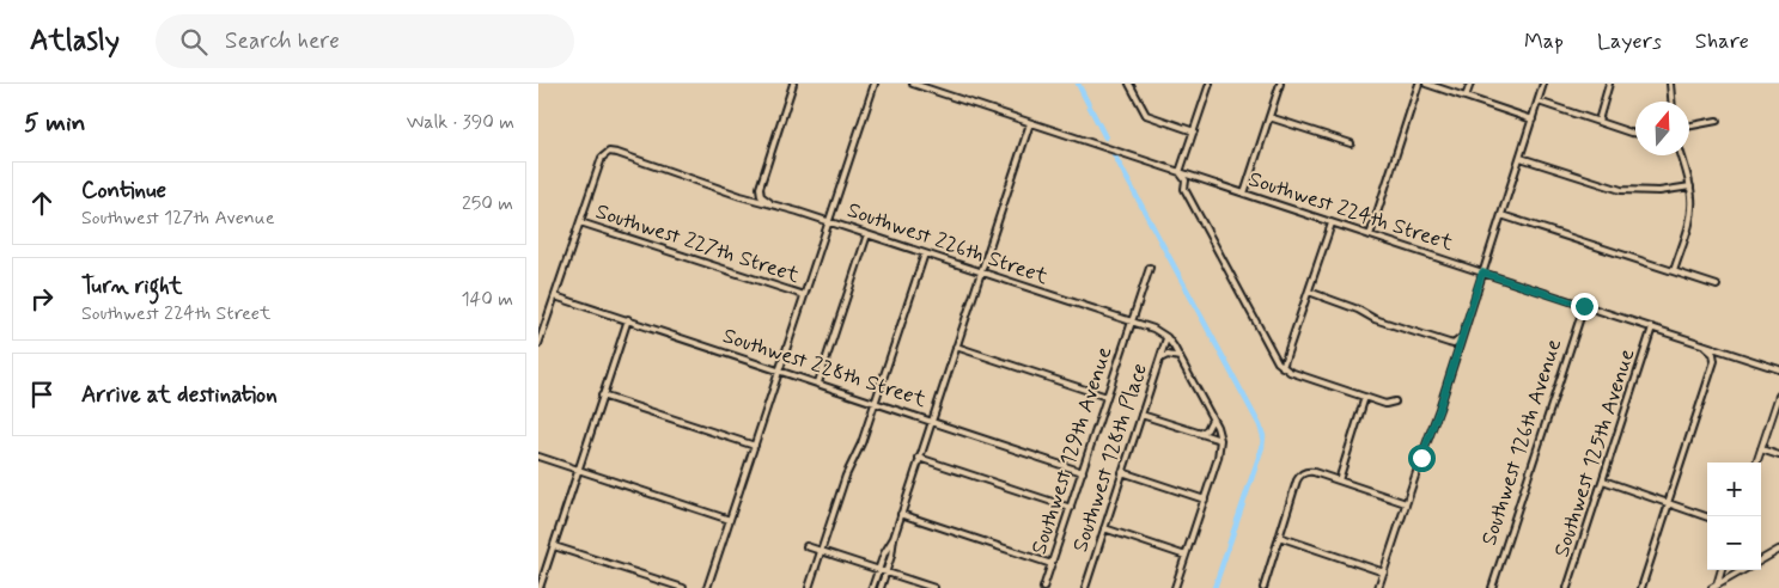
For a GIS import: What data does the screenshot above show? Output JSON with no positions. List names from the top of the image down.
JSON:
{
  "streets": {
    "street": [
      "Southwest 224th Street",
      "Southwest 227th Street",
      "Southwest 226th Street",
      "Southwest 228th Street",
      "Southwest 126th Avenue",
      "Southwest 129th Avenue",
      "Southwest 125th Avenue",
      "Southwest 128th Place"
    ]
  },
  "crossings": [
    ["Southwest 224th Street", "Southwest 126th Avenue"],
    ["Southwest 224th Street", "Southwest 125th Avenue"],
    ["Southwest 227th Street", "Southwest 226th Street"],
    ["Southwest 226th Street", "Southwest 129th Avenue"],
    ["Southwest 226th Street", "Southwest 128th Place"],
    ["Southwest 228th Street", "Southwest 129th Avenue"]
  ],
  "north": "top",
  "page": {
    "header": "Atlasly",
    "search": "Search here",
    "nav": ["Map", "Layers", "Share"],
    "heading": ["5 min", "Walk · 390 m"],
    "list": [
      ["Continue", "Southwest 127th Avenue", "250 m"],
      ["Turn right", "Southwest 224th Street", "140 m"],
      "Arrive at destination"
    ],
    "map_buttons": ["+", "−"]
  }
}
